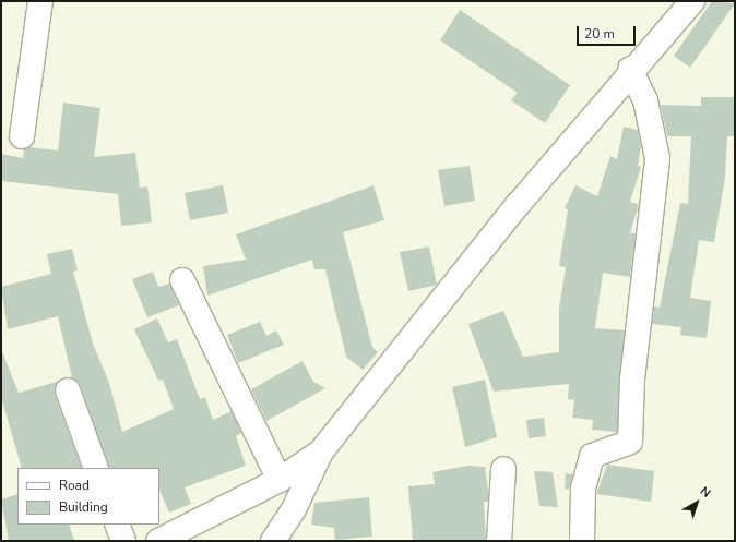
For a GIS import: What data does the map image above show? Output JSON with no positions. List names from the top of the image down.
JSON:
{
  "legend": ["Road", "Building"],
  "scale_bar": "20 m",
  "north": "top right"
}
